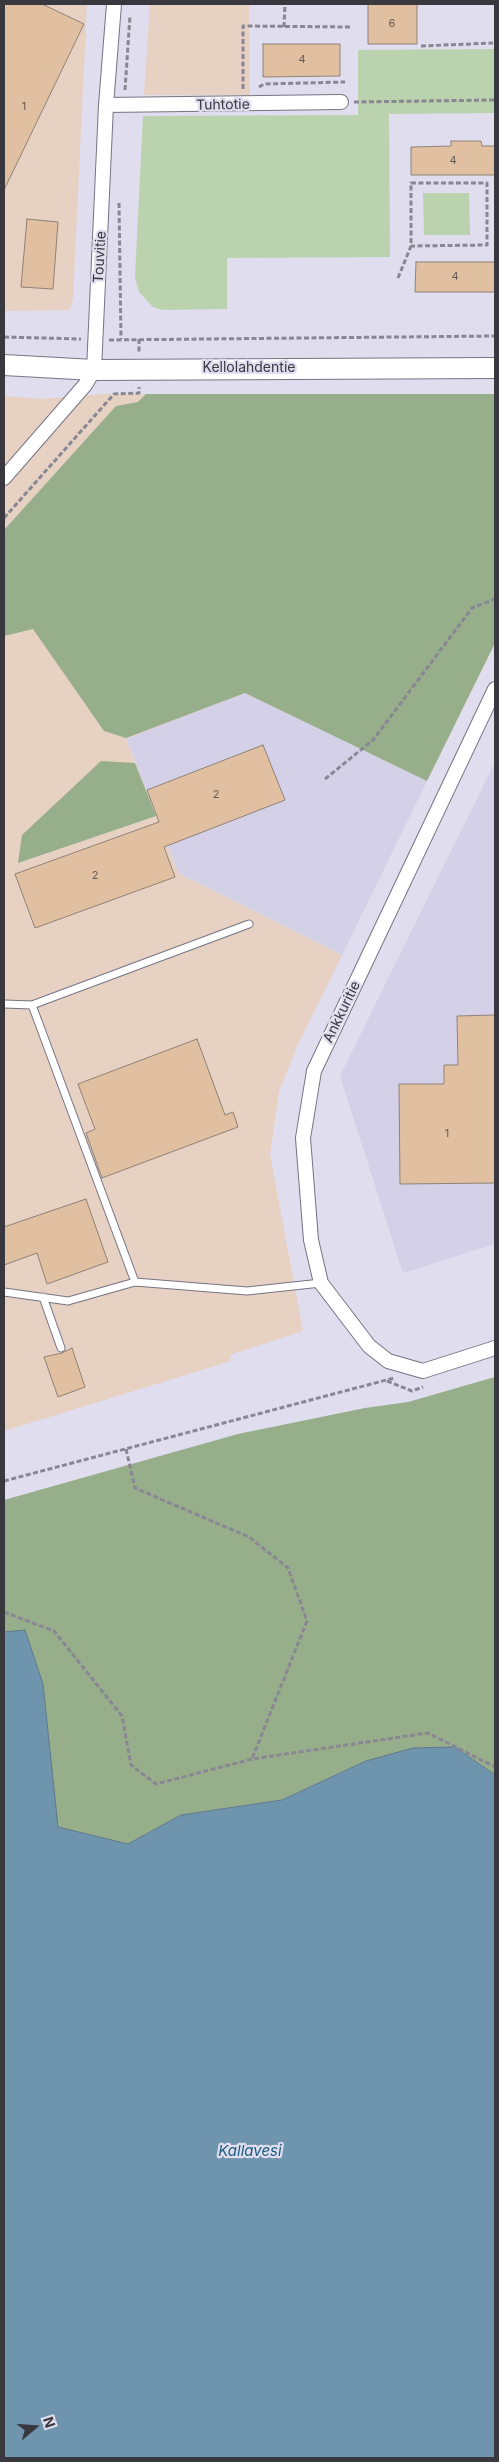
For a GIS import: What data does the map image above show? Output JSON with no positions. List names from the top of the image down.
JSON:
{
  "streets": {
    "street": [
      "Tuhtotie",
      "Touvitie",
      "Kellolahdentie",
      "Ankkuritie"
    ]
  },
  "crossings": [
    ["Tuhtotie", "Touvitie"],
    ["Touvitie", "Kellolahdentie"]
  ],
  "water": ["Kallavesi"],
  "house_numbers": [
    "6",
    "4",
    "1",
    "4",
    "4",
    "2",
    "2",
    "1"
  ],
  "north": "right"
}
